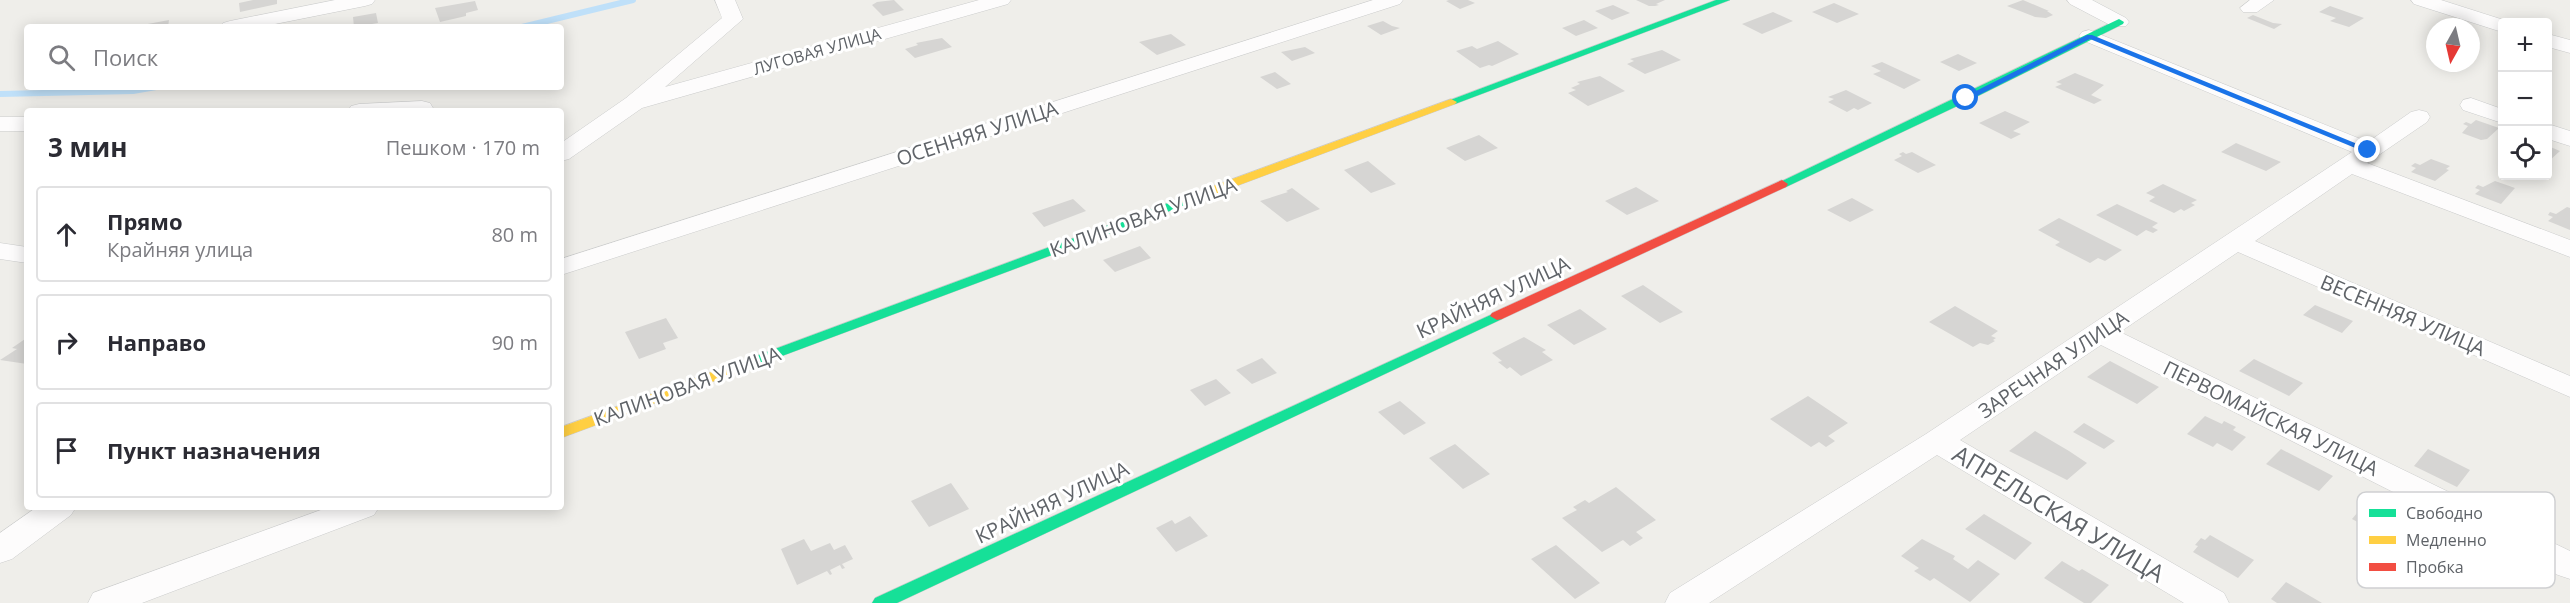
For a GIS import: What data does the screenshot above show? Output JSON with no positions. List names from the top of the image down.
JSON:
{
  "streets": {
    "street": [
      "ЛУГОВАЯ УЛИЦА",
      "ОСЕННЯЯ УЛИЦА",
      "КАЛИНОВАЯ УЛИЦА",
      "КРАЙНЯЯ УЛИЦА",
      "ВЕСЕННЯЯ УЛИЦА",
      "ЗАРЕЧНАЯ УЛИЦА",
      "ПЕРВОМАЙСКАЯ УЛИЦА",
      "АПРЕЛЬСКАЯ УЛИЦА"
    ]
  },
  "crossings": [
    ["ВЕСЕННЯЯ УЛИЦА", "ЗАРЕЧНАЯ УЛИЦА"],
    ["ЗАРЕЧНАЯ УЛИЦА", "ПЕРВОМАЙСКАЯ УЛИЦА"],
    ["ЗАРЕЧНАЯ УЛИЦА", "АПРЕЛЬСКАЯ УЛИЦА"]
  ],
  "legend": ["Свободно", "Медленно", "Пробка"],
  "north": "bottom",
  "page": {
    "map_buttons": ["+", "−"],
    "search": "Поиск",
    "heading": ["3 мин", "Пешком · 170 m"],
    "list": [
      ["Прямо", "Крайняя улица", "80 m"],
      ["Направо", "90 m"],
      "Пункт назначения"
    ]
  }
}
